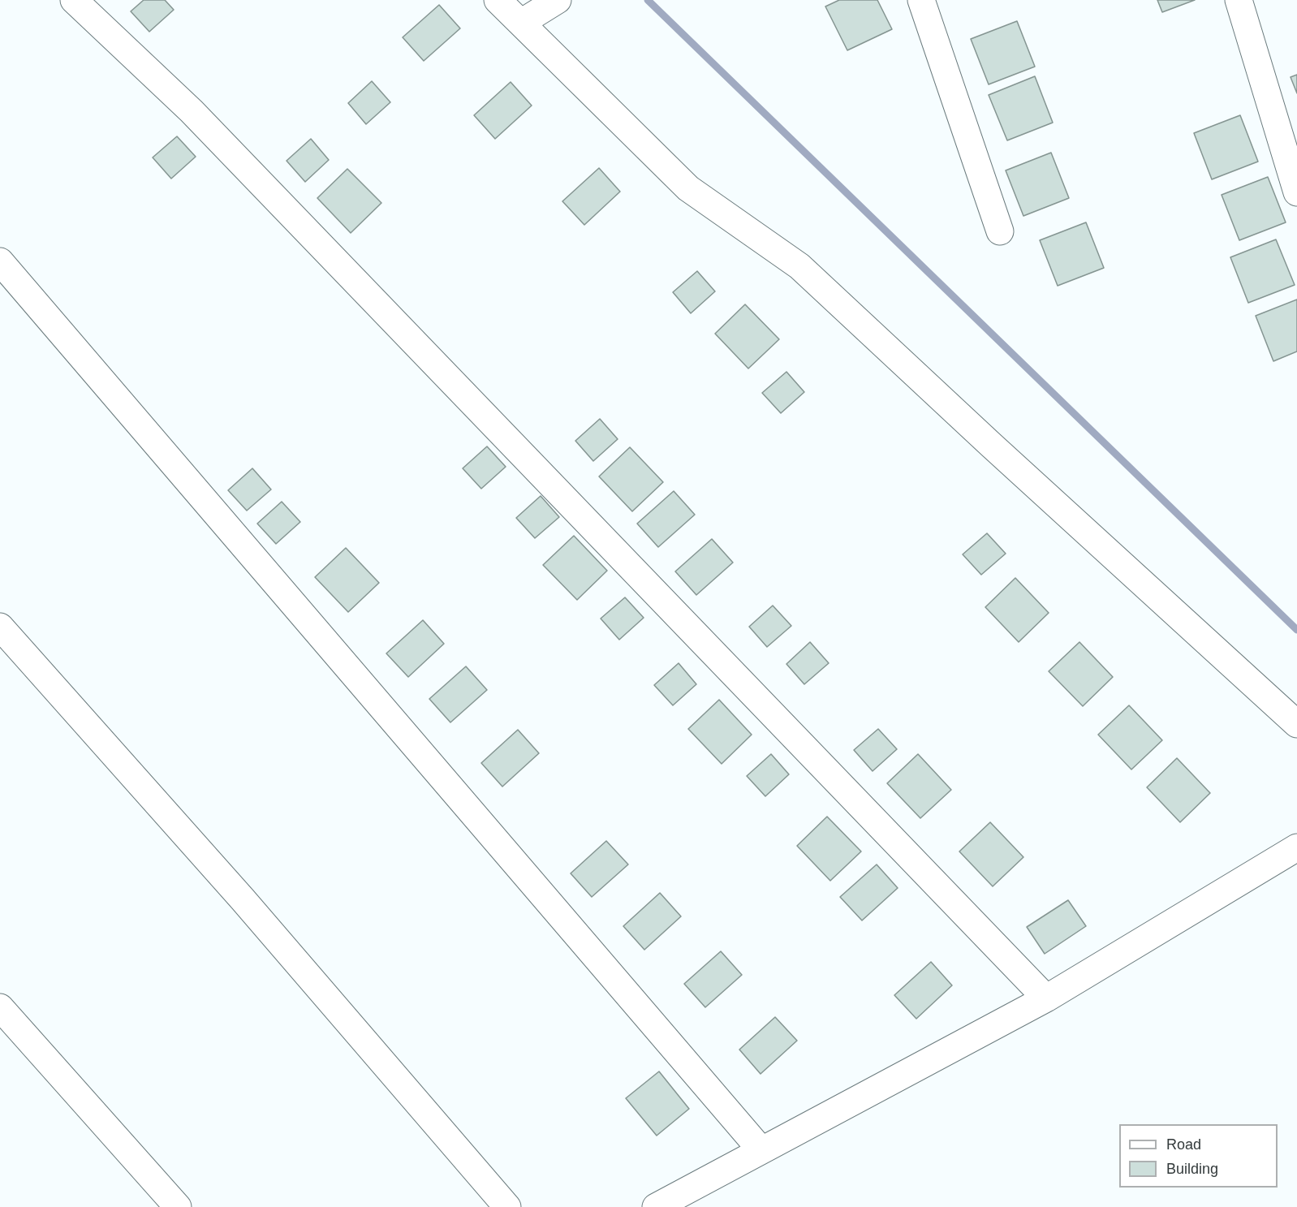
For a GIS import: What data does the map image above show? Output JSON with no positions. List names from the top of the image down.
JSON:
{
  "legend": ["Road", "Building"]
}
